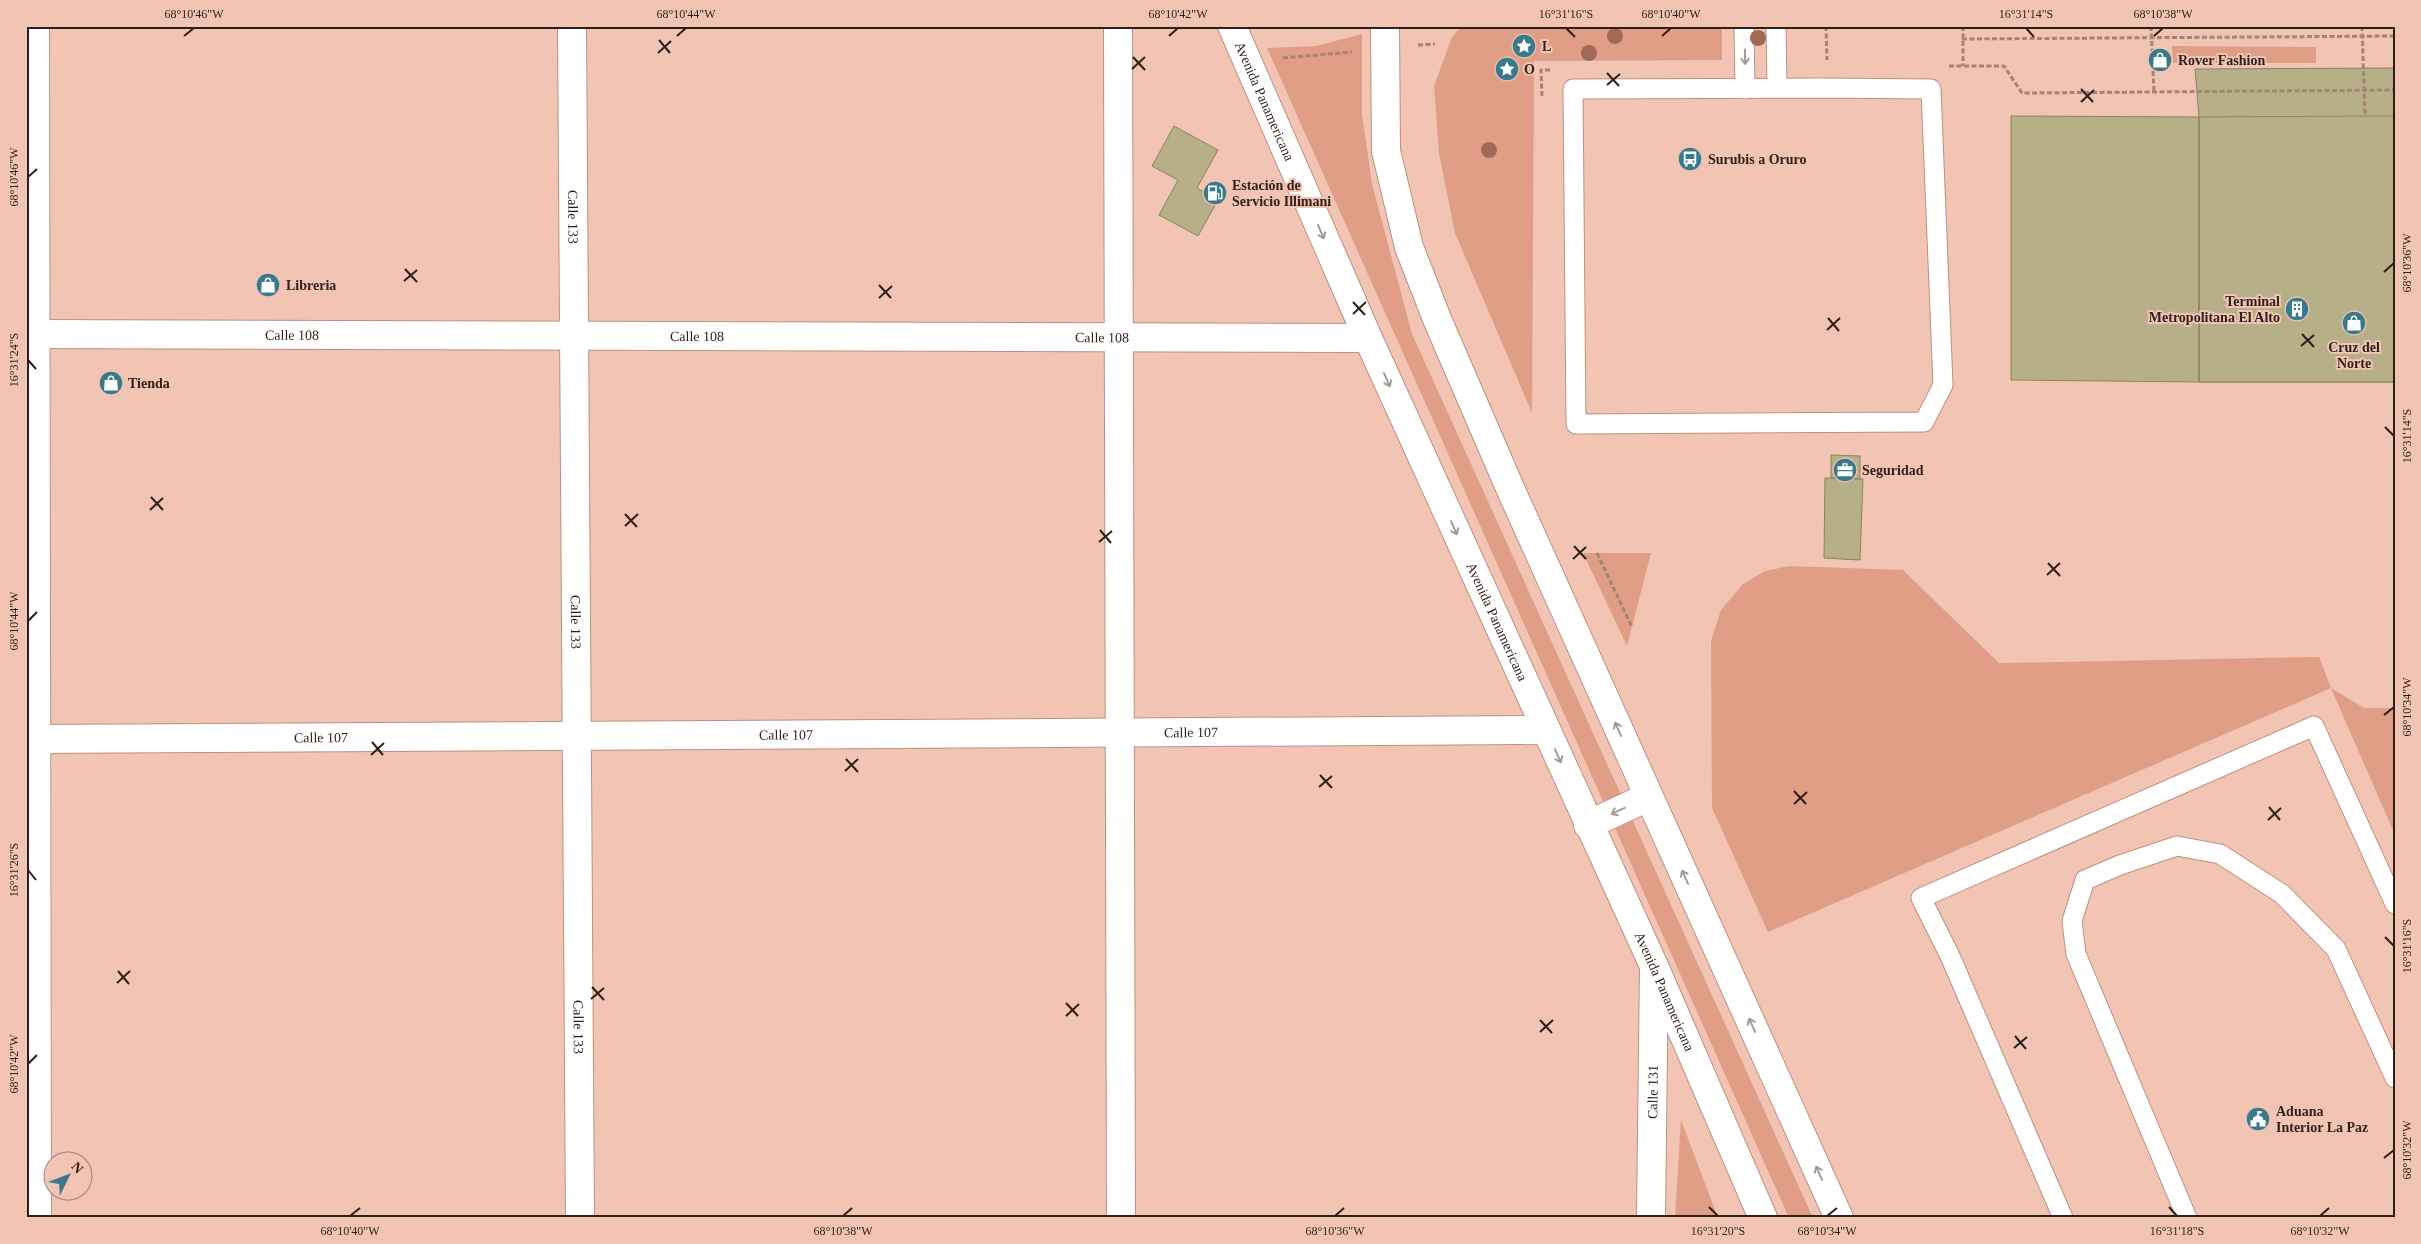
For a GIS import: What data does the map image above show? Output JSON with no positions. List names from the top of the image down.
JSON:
{
  "streets": {
    "street": [
      "Avenida Panamericana",
      "Calle 133",
      "Calle 108",
      "Calle 107",
      "Calle 131"
    ]
  },
  "crossings": [
    ["Avenida Panamericana", "Calle 108"],
    ["Avenida Panamericana", "Calle 107"],
    ["Avenida Panamericana", "Calle 131"],
    ["Calle 133", "Calle 108"],
    ["Calle 133", "Calle 107"]
  ],
  "places": {
    "place": ["L", "O"],
    "shop": [
      "Rover Fashion",
      "Libreria",
      "Cruz del Norte",
      "Tienda"
    ],
    "bus stop": ["Surubis a Oruro"],
    "fuel station": ["Estación de Servicio Illimani"],
    "building": ["Terminal Metropolitana El Alto"],
    "office": ["Seguridad"],
    "public building": ["Aduana Interior La Paz"]
  },
  "north": "top right",
  "coordinates": [
    "68°10'46\"W",
    "68°10'44\"W",
    "68°10'42\"W",
    "16°31'16\"S",
    "68°10'40\"W",
    "16°31'14\"S",
    "68°10'38\"W",
    "68°10'36\"W",
    "16°31'24\"S",
    "68°10'34\"W",
    "16°31'26\"S",
    "68°10'32\"W",
    "16°31'20\"S",
    "16°31'18\"S"
  ]
}
